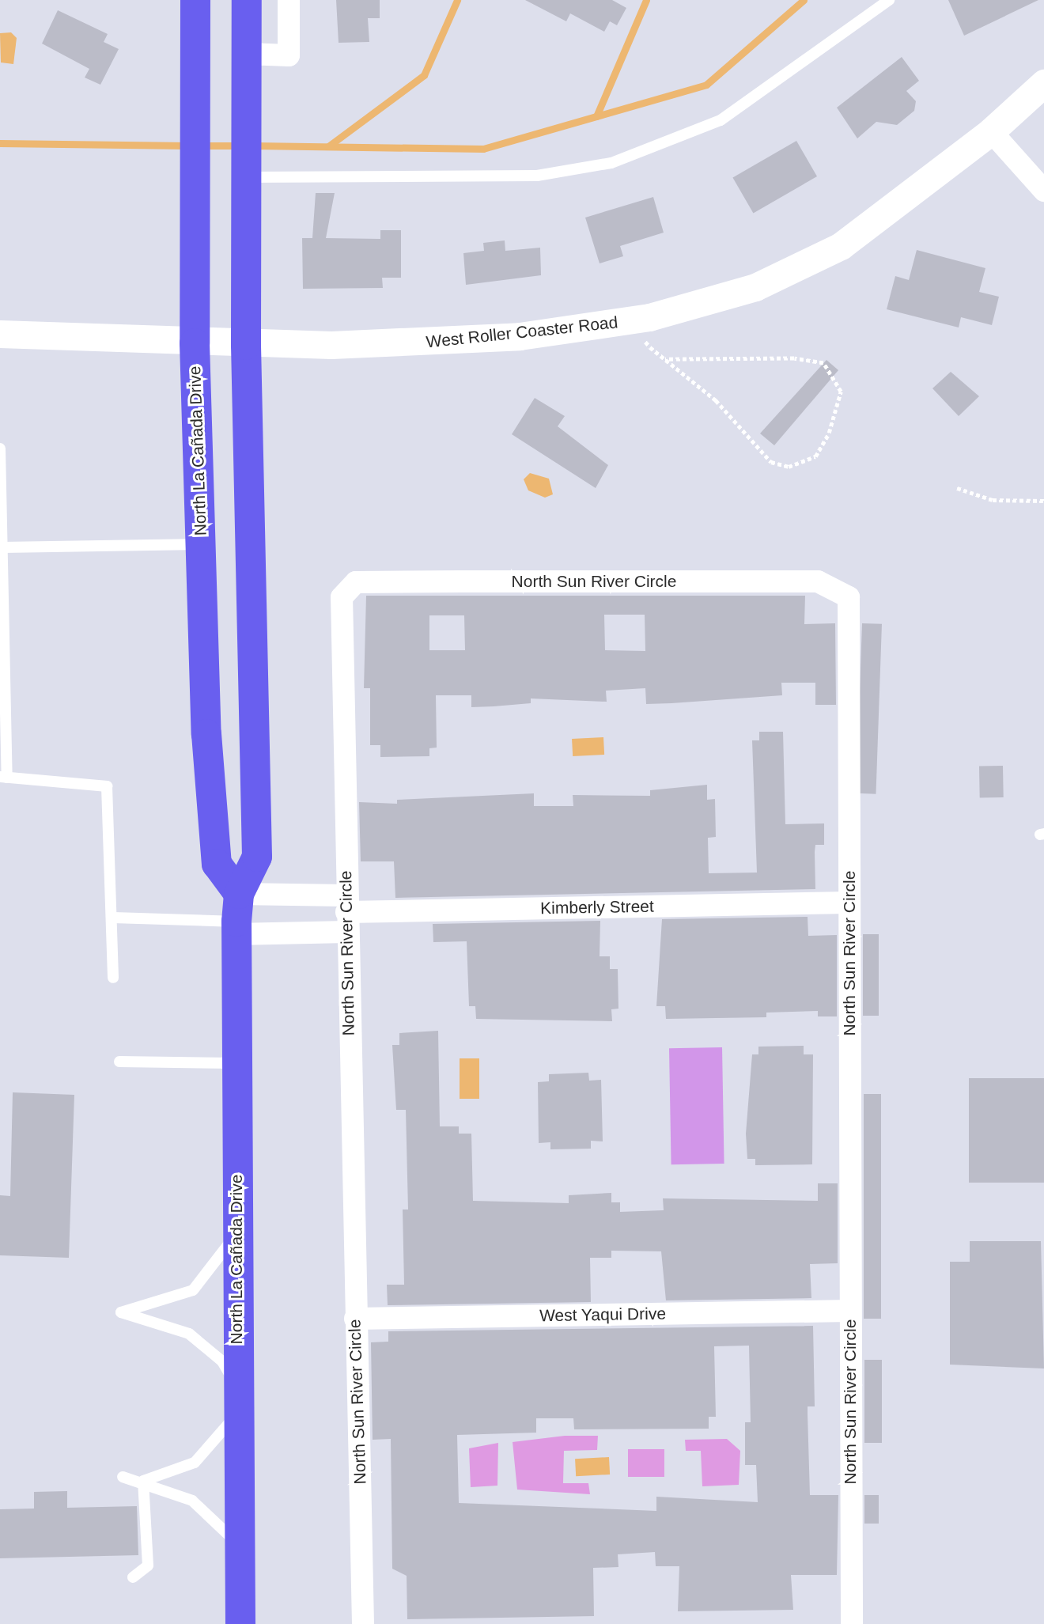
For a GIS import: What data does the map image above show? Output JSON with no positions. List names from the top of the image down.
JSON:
{
  "streets": {
    "main road": ["North La Cañada Drive"],
    "street": [
      "West Roller Coaster Road",
      "North Sun River Circle",
      "Kimberly Street",
      "West Yaqui Drive"
    ]
  },
  "crossings": [
    ["West Roller Coaster Road", "North La Cañada Drive"],
    ["North La Cañada Drive", "Kimberly Street"],
    ["North Sun River Circle", "Kimberly Street"],
    ["North Sun River Circle", "West Yaqui Drive"]
  ]
}
